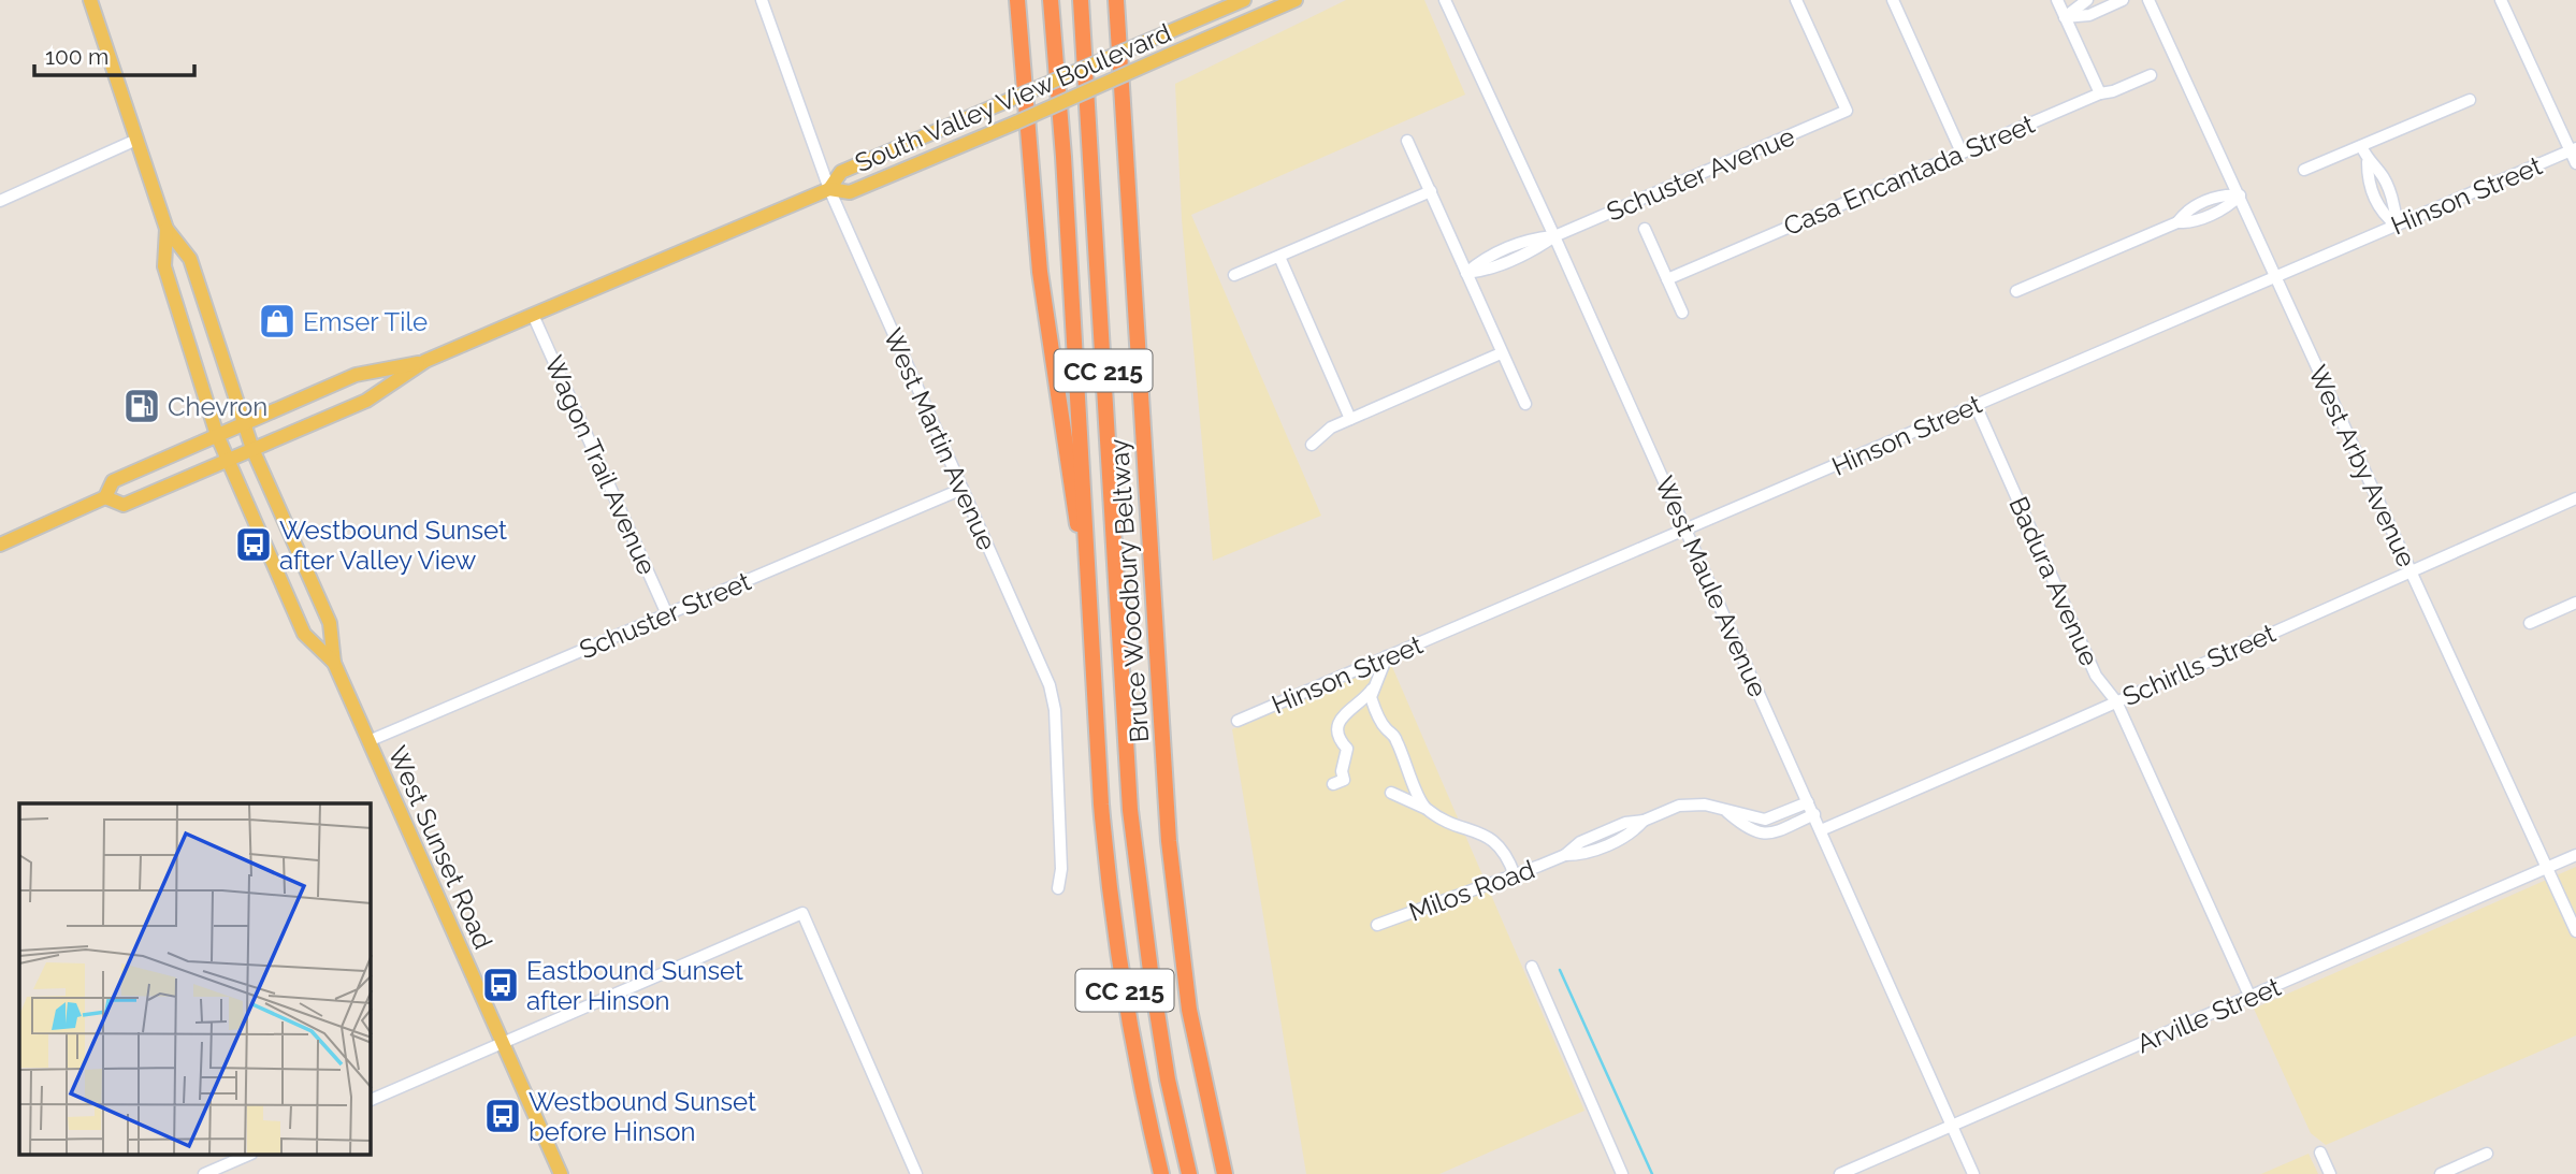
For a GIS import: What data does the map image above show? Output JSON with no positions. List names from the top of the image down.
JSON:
{
  "streets": {
    "highway": ["CC 215", "Bruce Woodbury Beltway"],
    "main road": ["South Valley View Boulevard", "West Sunset Road"],
    "street": [
      "Schuster Avenue",
      "Casa Encantada Street",
      "Hinson Street",
      "West Martin Avenue",
      "Wagon Trail Avenue",
      "West Arby Avenue",
      "Badura Avenue",
      "West Maule Avenue",
      "Schuster Street",
      "Schirlls Street",
      "Milos Road",
      "Arville Street"
    ]
  },
  "crossings": [
    ["South Valley View Boulevard", "West Martin Avenue"],
    ["South Valley View Boulevard", "Wagon Trail Avenue"],
    ["South Valley View Boulevard", "West Sunset Road"],
    ["Schuster Avenue", "West Maule Avenue"],
    ["Hinson Street", "West Arby Avenue"],
    ["Hinson Street", "Badura Avenue"],
    ["Hinson Street", "West Maule Avenue"],
    ["West Martin Avenue", "Schuster Street"],
    ["Wagon Trail Avenue", "Schuster Street"],
    ["West Arby Avenue", "Schirlls Street"],
    ["West Arby Avenue", "Arville Street"],
    ["Badura Avenue", "Schirlls Street"],
    ["Badura Avenue", "Arville Street"],
    ["West Maule Avenue", "Schirlls Street"],
    ["West Maule Avenue", "Milos Road"],
    ["West Maule Avenue", "Arville Street"],
    ["Schuster Street", "West Sunset Road"]
  ],
  "places": {
    "shop": ["Emser Tile"],
    "fuel station": ["Chevron"],
    "bus stop": ["Westbound Sunset after Valley View", "Eastbound Sunset after Hinson", "Westbound Sunset before Hinson"]
  },
  "scale_bar": "100 m"
}
